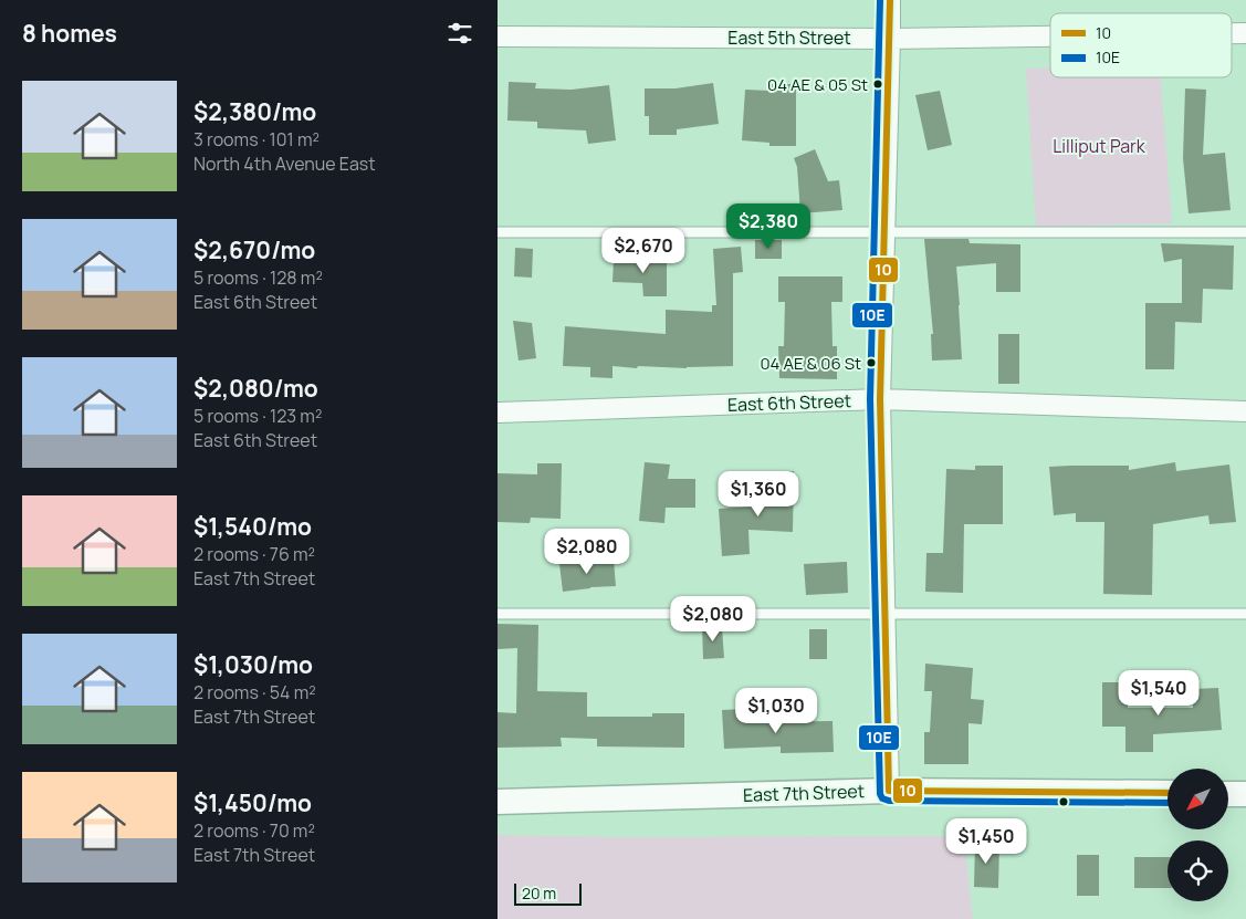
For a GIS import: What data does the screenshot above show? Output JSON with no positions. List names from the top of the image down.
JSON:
{
  "streets": {
    "street": ["East 5th Street", "East 6th Street", "East 7th Street"]
  },
  "parks": ["Lilliput Park"],
  "places": ["04 AE & 05 St", "04 AE & 06 St"],
  "lines": ["transit line 10", "transit line 10E"],
  "legend": ["10", "10E"],
  "scale_bar": "20 m",
  "north": "bottom left",
  "page": {
    "heading": "8 homes",
    "list": [
      {
        "name": "$2,380/mo",
        "note": "3 rooms · 101 m² · North 4th Avenue East"
      },
      {
        "name": "$2,670/mo",
        "note": "5 rooms · 128 m² · East 6th Street"
      },
      {
        "name": "$2,080/mo",
        "note": "5 rooms · 123 m² · East 6th Street"
      },
      {
        "name": "$1,540/mo",
        "note": "2 rooms · 76 m² · East 7th Street"
      },
      {
        "name": "$1,030/mo",
        "note": "2 rooms · 54 m² · East 7th Street"
      },
      {
        "name": "$1,450/mo",
        "note": "2 rooms · 70 m² · East 7th Street"
      }
    ],
    "price": [
      "$2,380",
      "$2,670",
      "$1,360",
      "$2,080",
      "$2,080",
      "$1,540",
      "$1,030",
      "$1,450"
    ],
    "scale": "20 m"
  }
}
